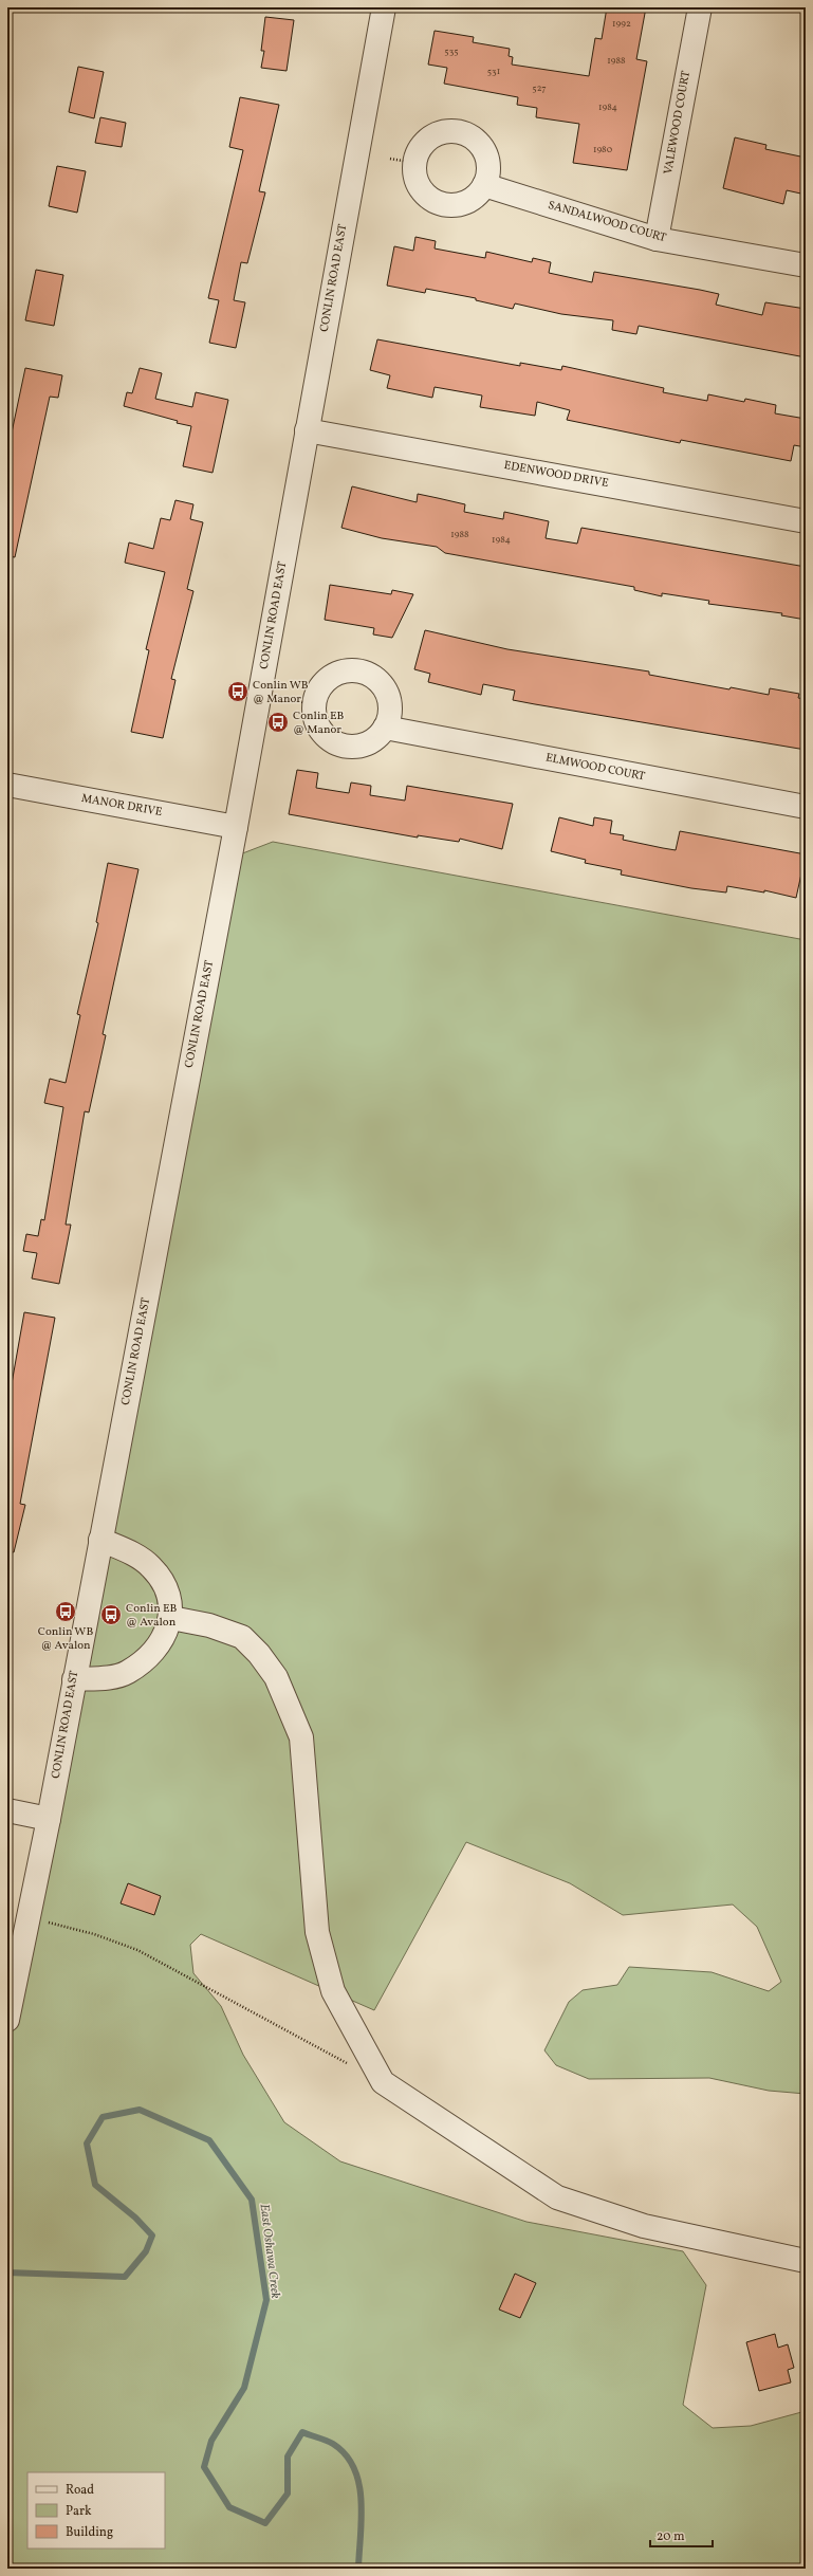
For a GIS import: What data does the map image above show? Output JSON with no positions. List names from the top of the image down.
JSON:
{
  "streets": {
    "street": [
      "VALEWOOD COURT",
      "SANDALWOOD COURT",
      "CONLIN ROAD EAST",
      "EDENWOOD DRIVE",
      "ELMWOOD COURT",
      "MANOR DRIVE"
    ]
  },
  "crossings": [
    ["VALEWOOD COURT", "SANDALWOOD COURT"],
    ["CONLIN ROAD EAST", "EDENWOOD DRIVE"],
    ["CONLIN ROAD EAST", "MANOR DRIVE"]
  ],
  "water": ["East Oshawa Creek"],
  "places": {
    "bus stop": [
      "Conlin WB @ Manor",
      "Conlin EB @ Manor",
      "Conlin WB @ Avalon",
      "Conlin EB @ Avalon"
    ]
  },
  "house_numbers": [
    "1992",
    "535",
    "1988",
    "531",
    "527",
    "1984",
    "1980",
    "1988",
    "1984"
  ],
  "legend": ["Road", "Park", "Building"],
  "scale_bar": "20 m"
}
